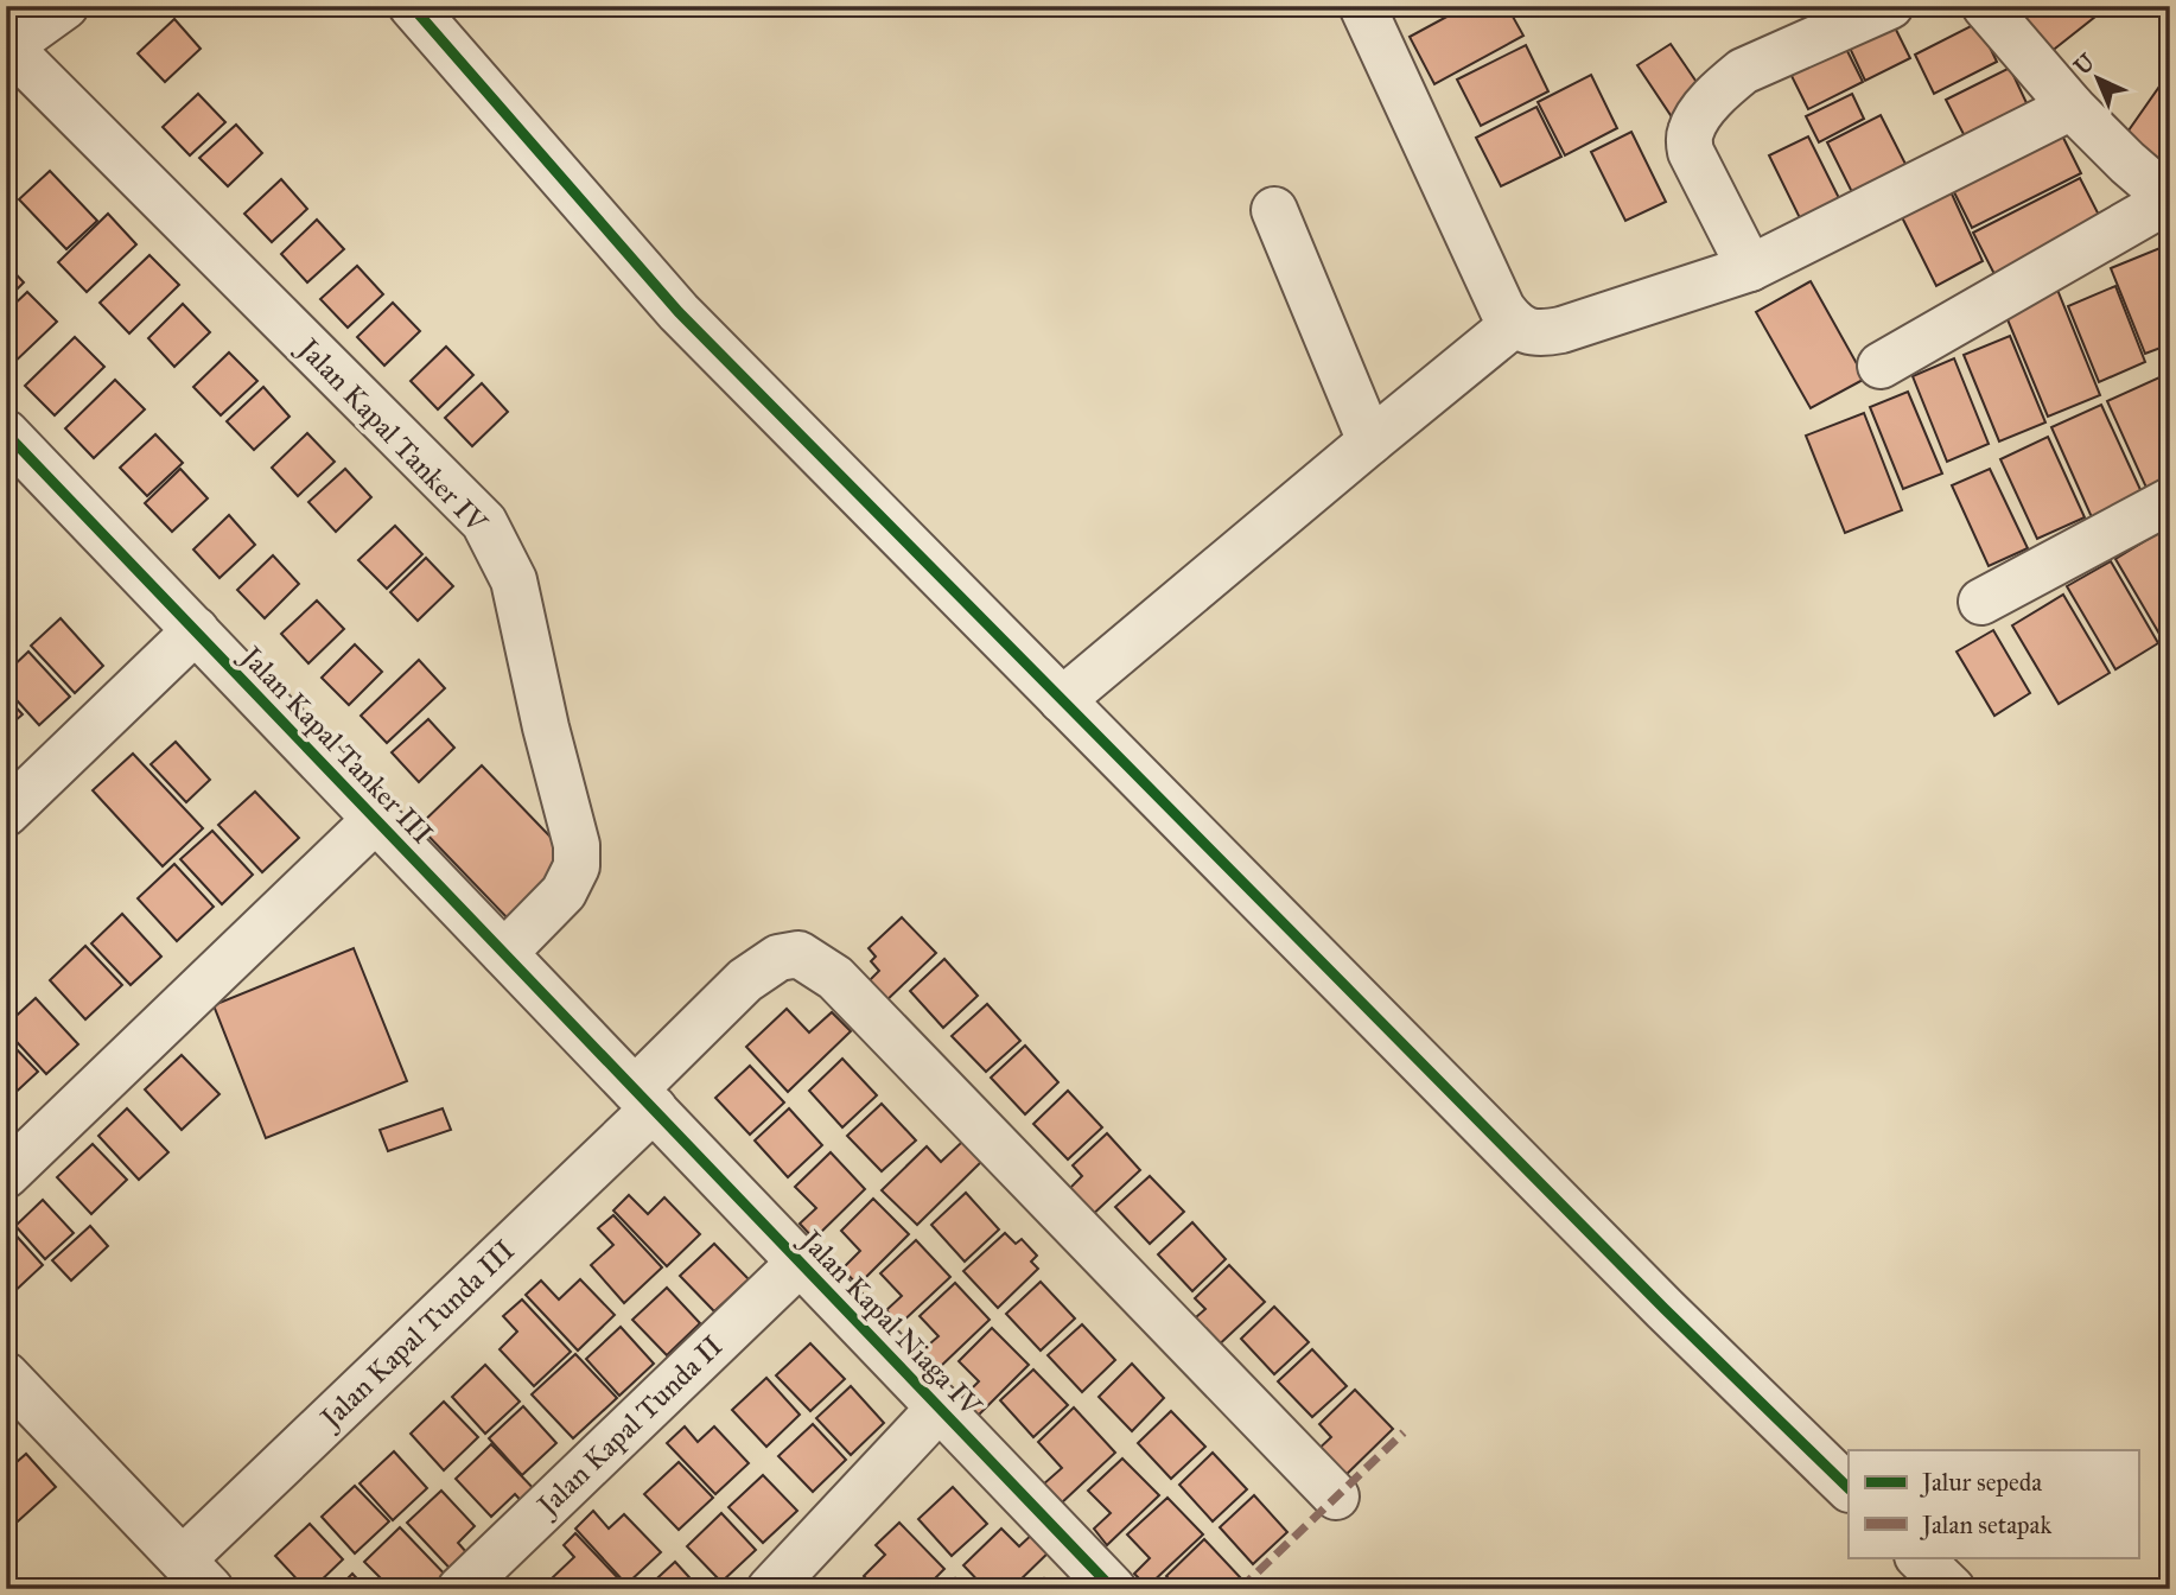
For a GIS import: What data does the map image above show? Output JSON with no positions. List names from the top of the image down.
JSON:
{
  "streets": {
    "street": [
      "Jalan Kapal Tanker IV",
      "Jalan Kapal Tanker III",
      "Jalan Kapal Niaga IV",
      "Jalan Kapal Tunda III",
      "Jalan Kapal Tunda II"
    ]
  },
  "crossings": [
    ["Jalan Kapal Tanker IV", "Jalan Kapal Tanker III"],
    ["Jalan Kapal Tanker III", "Jalan Kapal Niaga IV"],
    ["Jalan Kapal Tanker III", "Jalan Kapal Tunda III"],
    ["Jalan Kapal Niaga IV", "Jalan Kapal Tunda III"],
    ["Jalan Kapal Niaga IV", "Jalan Kapal Tunda II"]
  ],
  "legend": ["Jalur sepeda", "Jalan setapak"],
  "north": "top left"
}
